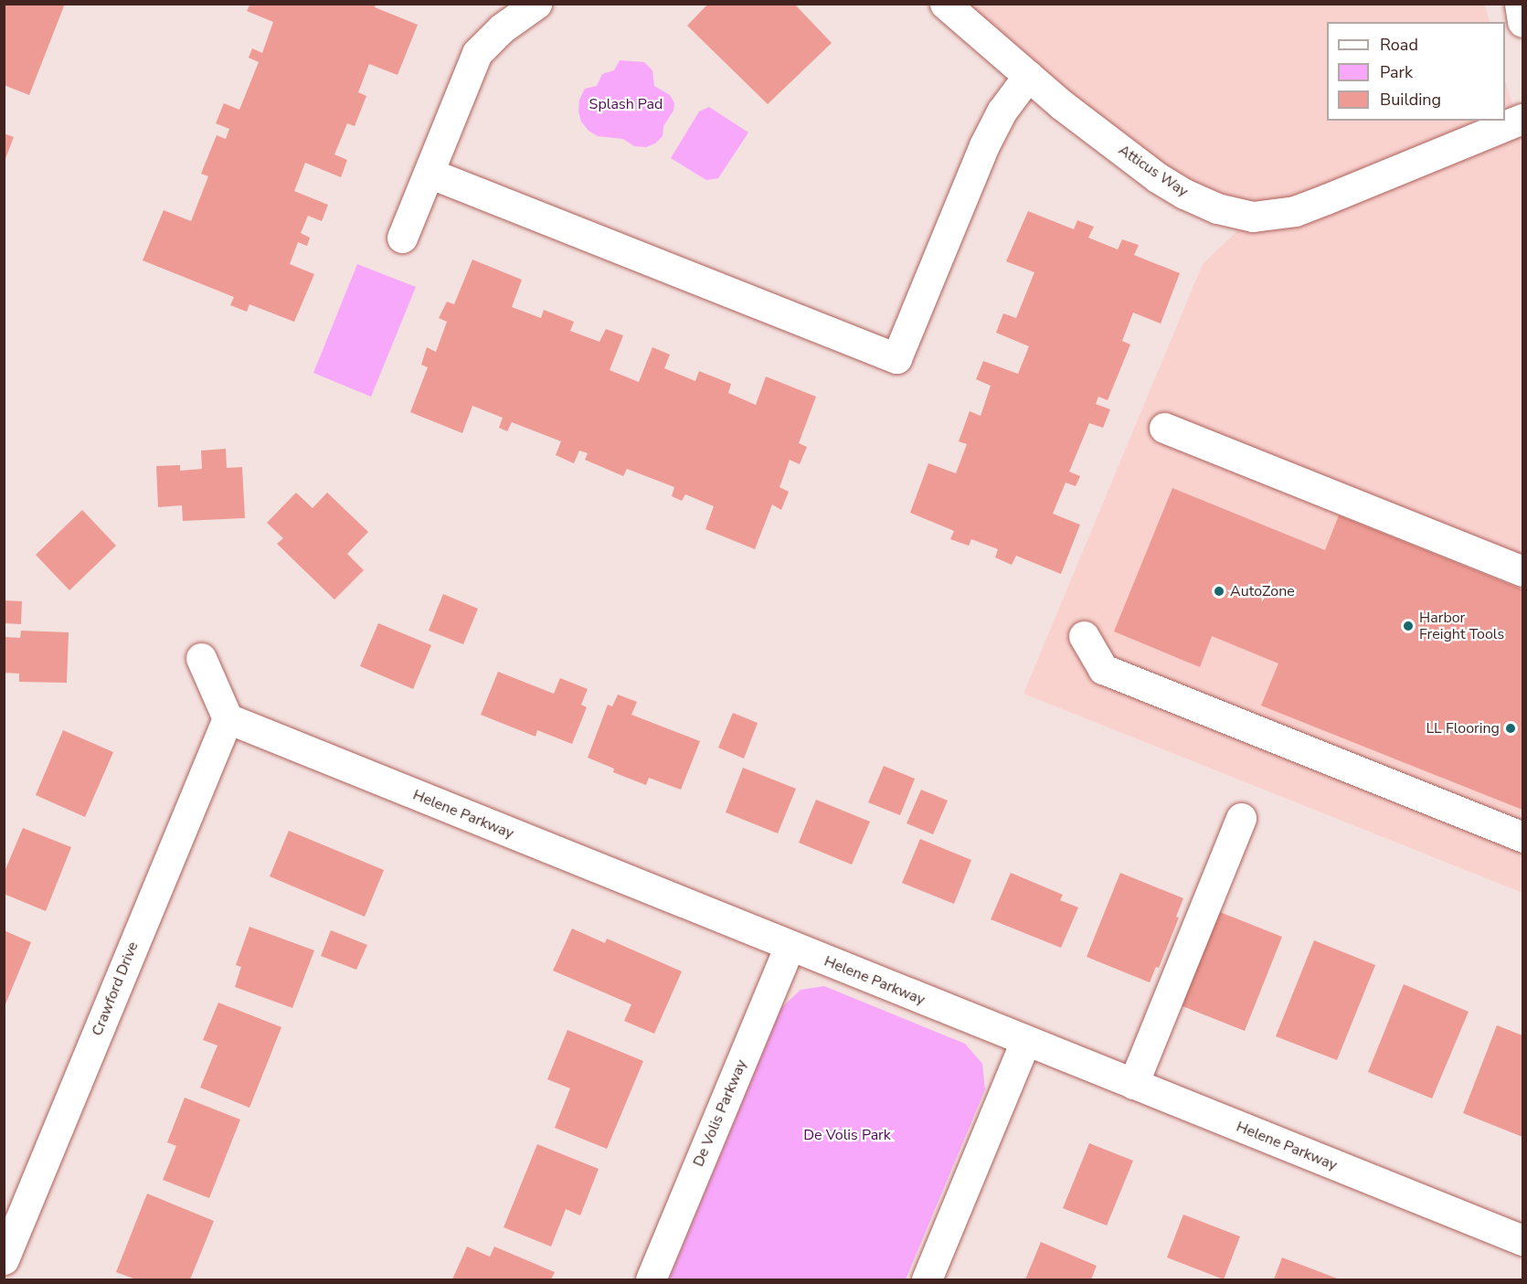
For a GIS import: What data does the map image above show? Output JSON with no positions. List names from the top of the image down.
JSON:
{
  "streets": {
    "street": [
      "Atticus Way",
      "Helene Parkway",
      "Crawford Drive",
      "De Volis Parkway"
    ]
  },
  "crossings": [
    ["Helene Parkway", "Crawford Drive"],
    ["Helene Parkway", "De Volis Parkway"]
  ],
  "parks": ["Splash Pad", "De Volis Park"],
  "places": ["AutoZone", "Harbor Freight Tools", "LL Flooring"],
  "legend": ["Road", "Park", "Building"]
}
